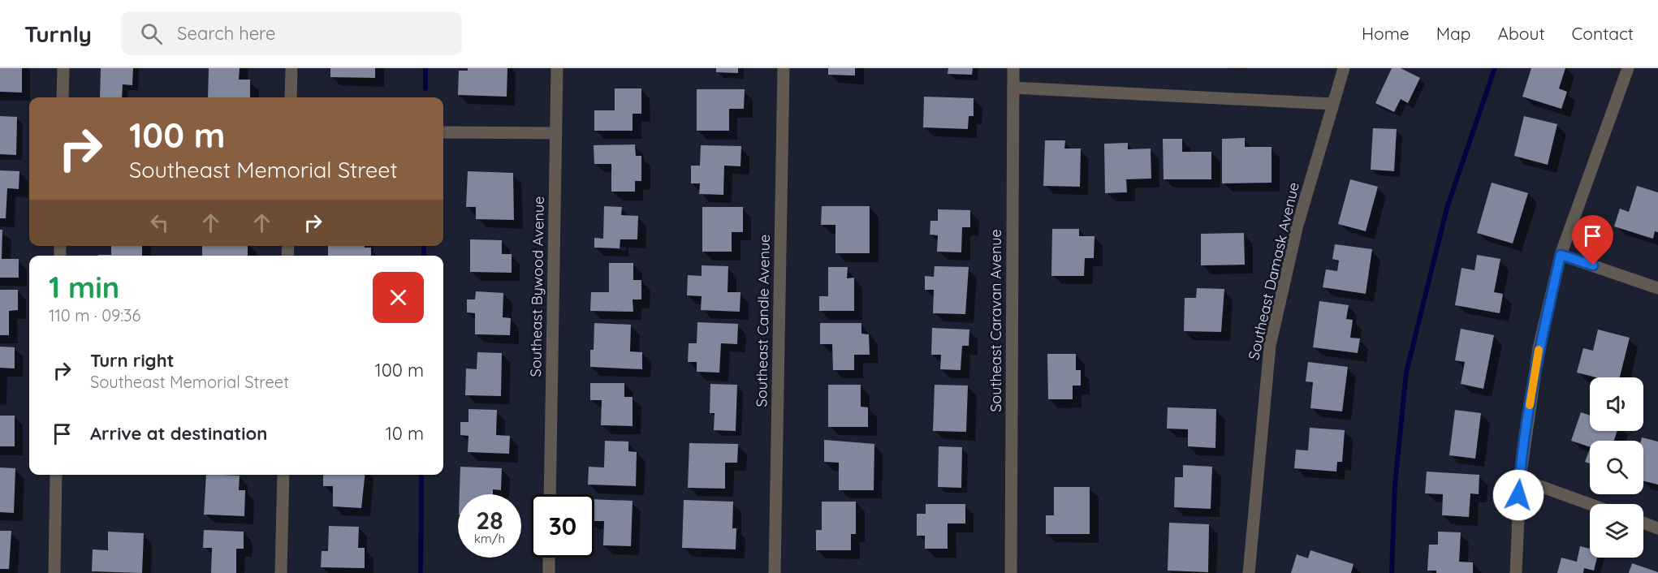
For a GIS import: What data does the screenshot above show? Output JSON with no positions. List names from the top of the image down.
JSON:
{
  "streets": {
    "street": [
      "Southeast Damask Avenue",
      "Southeast Bywood Avenue",
      "Southeast Candle Avenue",
      "Southeast Caravan Avenue"
    ]
  },
  "page": {
    "header": "Turnly",
    "search": "Search here",
    "nav": [
      "Home",
      "Map",
      "About",
      "Contact"
    ],
    "turn": ["100 m", "Southeast Memorial Street"],
    "heading": ["1 min", "110 m · 09:36"],
    "list": [
      {
        "name": "Turn right",
        "note": "Southeast Memorial Street",
        "value": "100 m"
      },
      {
        "name": "Arrive at destination",
        "value": "10 m"
      }
    ],
    "speed": "28 km/h",
    "limit": "30"
  }
}
